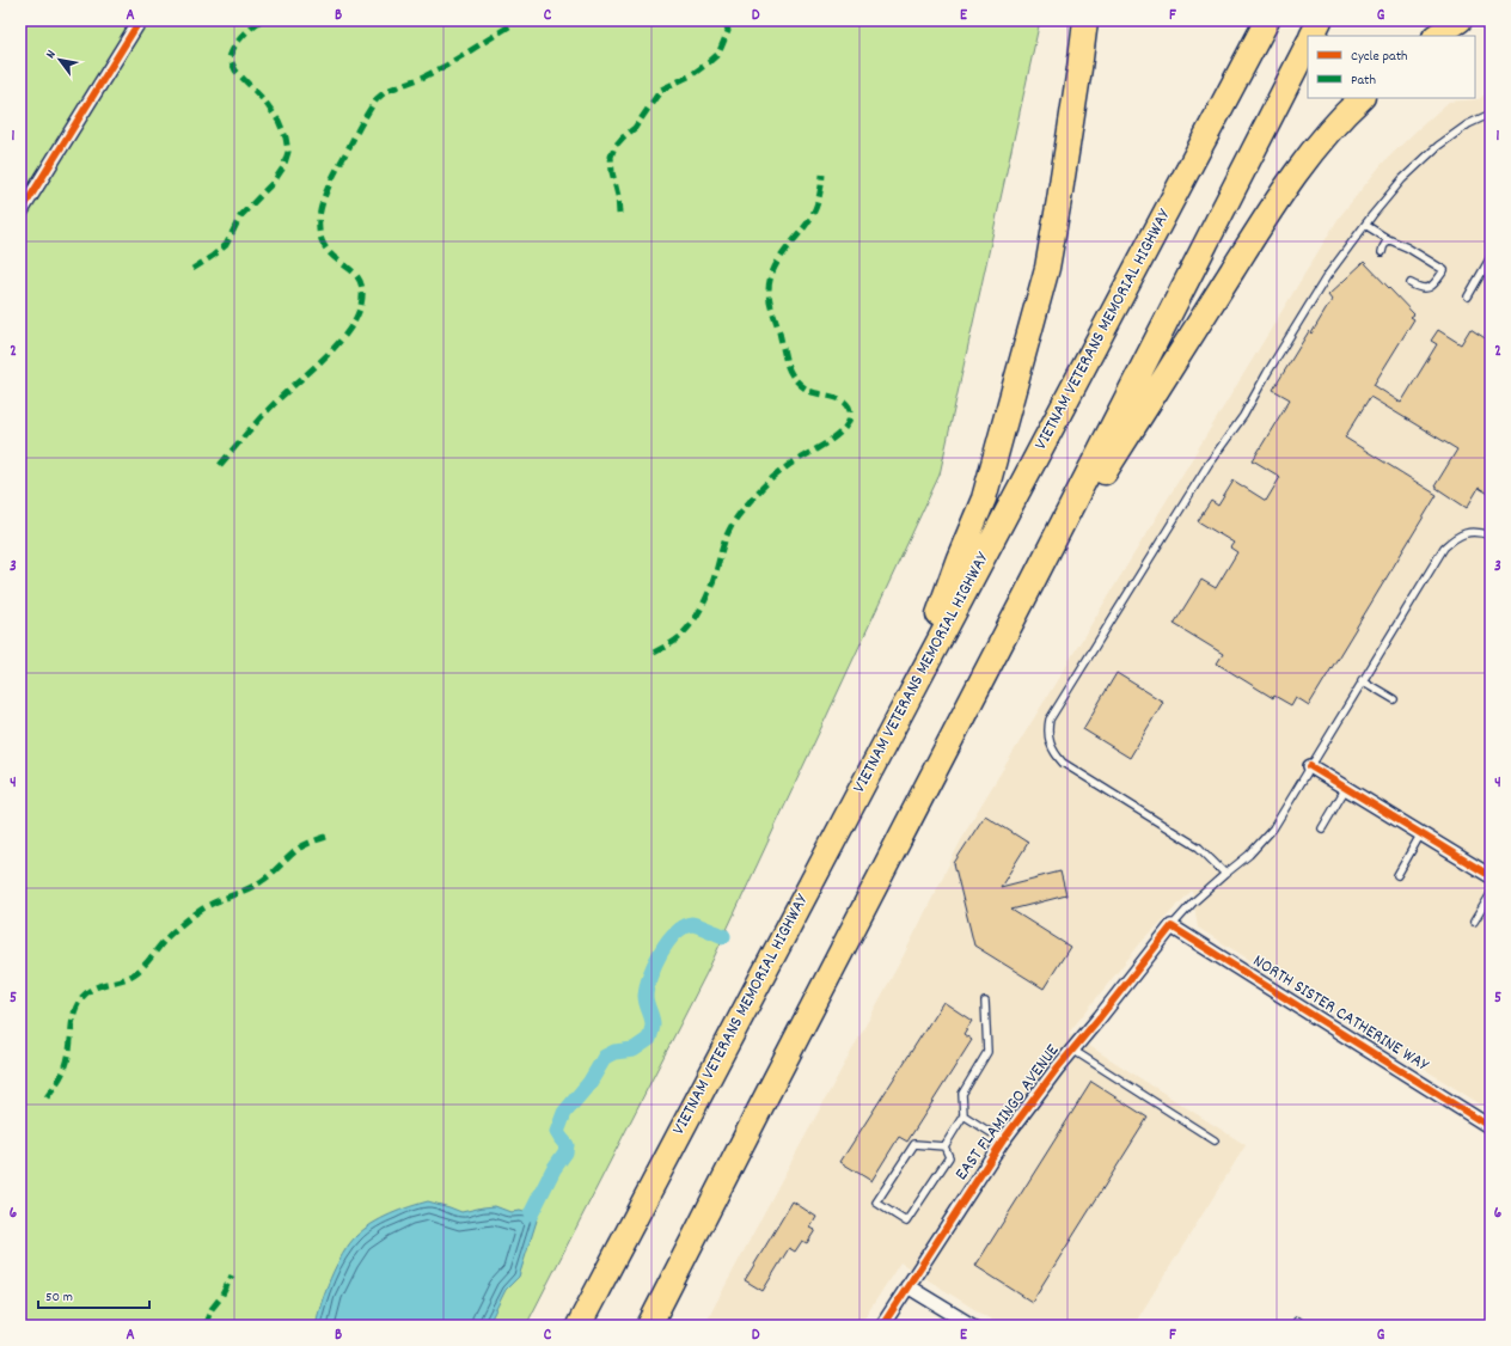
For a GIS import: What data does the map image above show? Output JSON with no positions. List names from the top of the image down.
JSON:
{
  "streets": {
    "highway": ["VIETNAM VETERANS MEMORIAL HIGHWAY"],
    "street": ["NORTH SISTER CATHERINE WAY", "EAST FLAMINGO AVENUE"]
  },
  "crossings": [
    ["NORTH SISTER CATHERINE WAY", "EAST FLAMINGO AVENUE"]
  ],
  "legend": ["Cycle path", "Path"],
  "scale_bar": "50 m",
  "north": "top left",
  "grid": {
    "columns": [
      "A",
      "B",
      "C",
      "D",
      "E",
      "F",
      "G"
    ],
    "rows": [
      "1",
      "2",
      "3",
      "4",
      "5",
      "6"
    ]
  }
}
